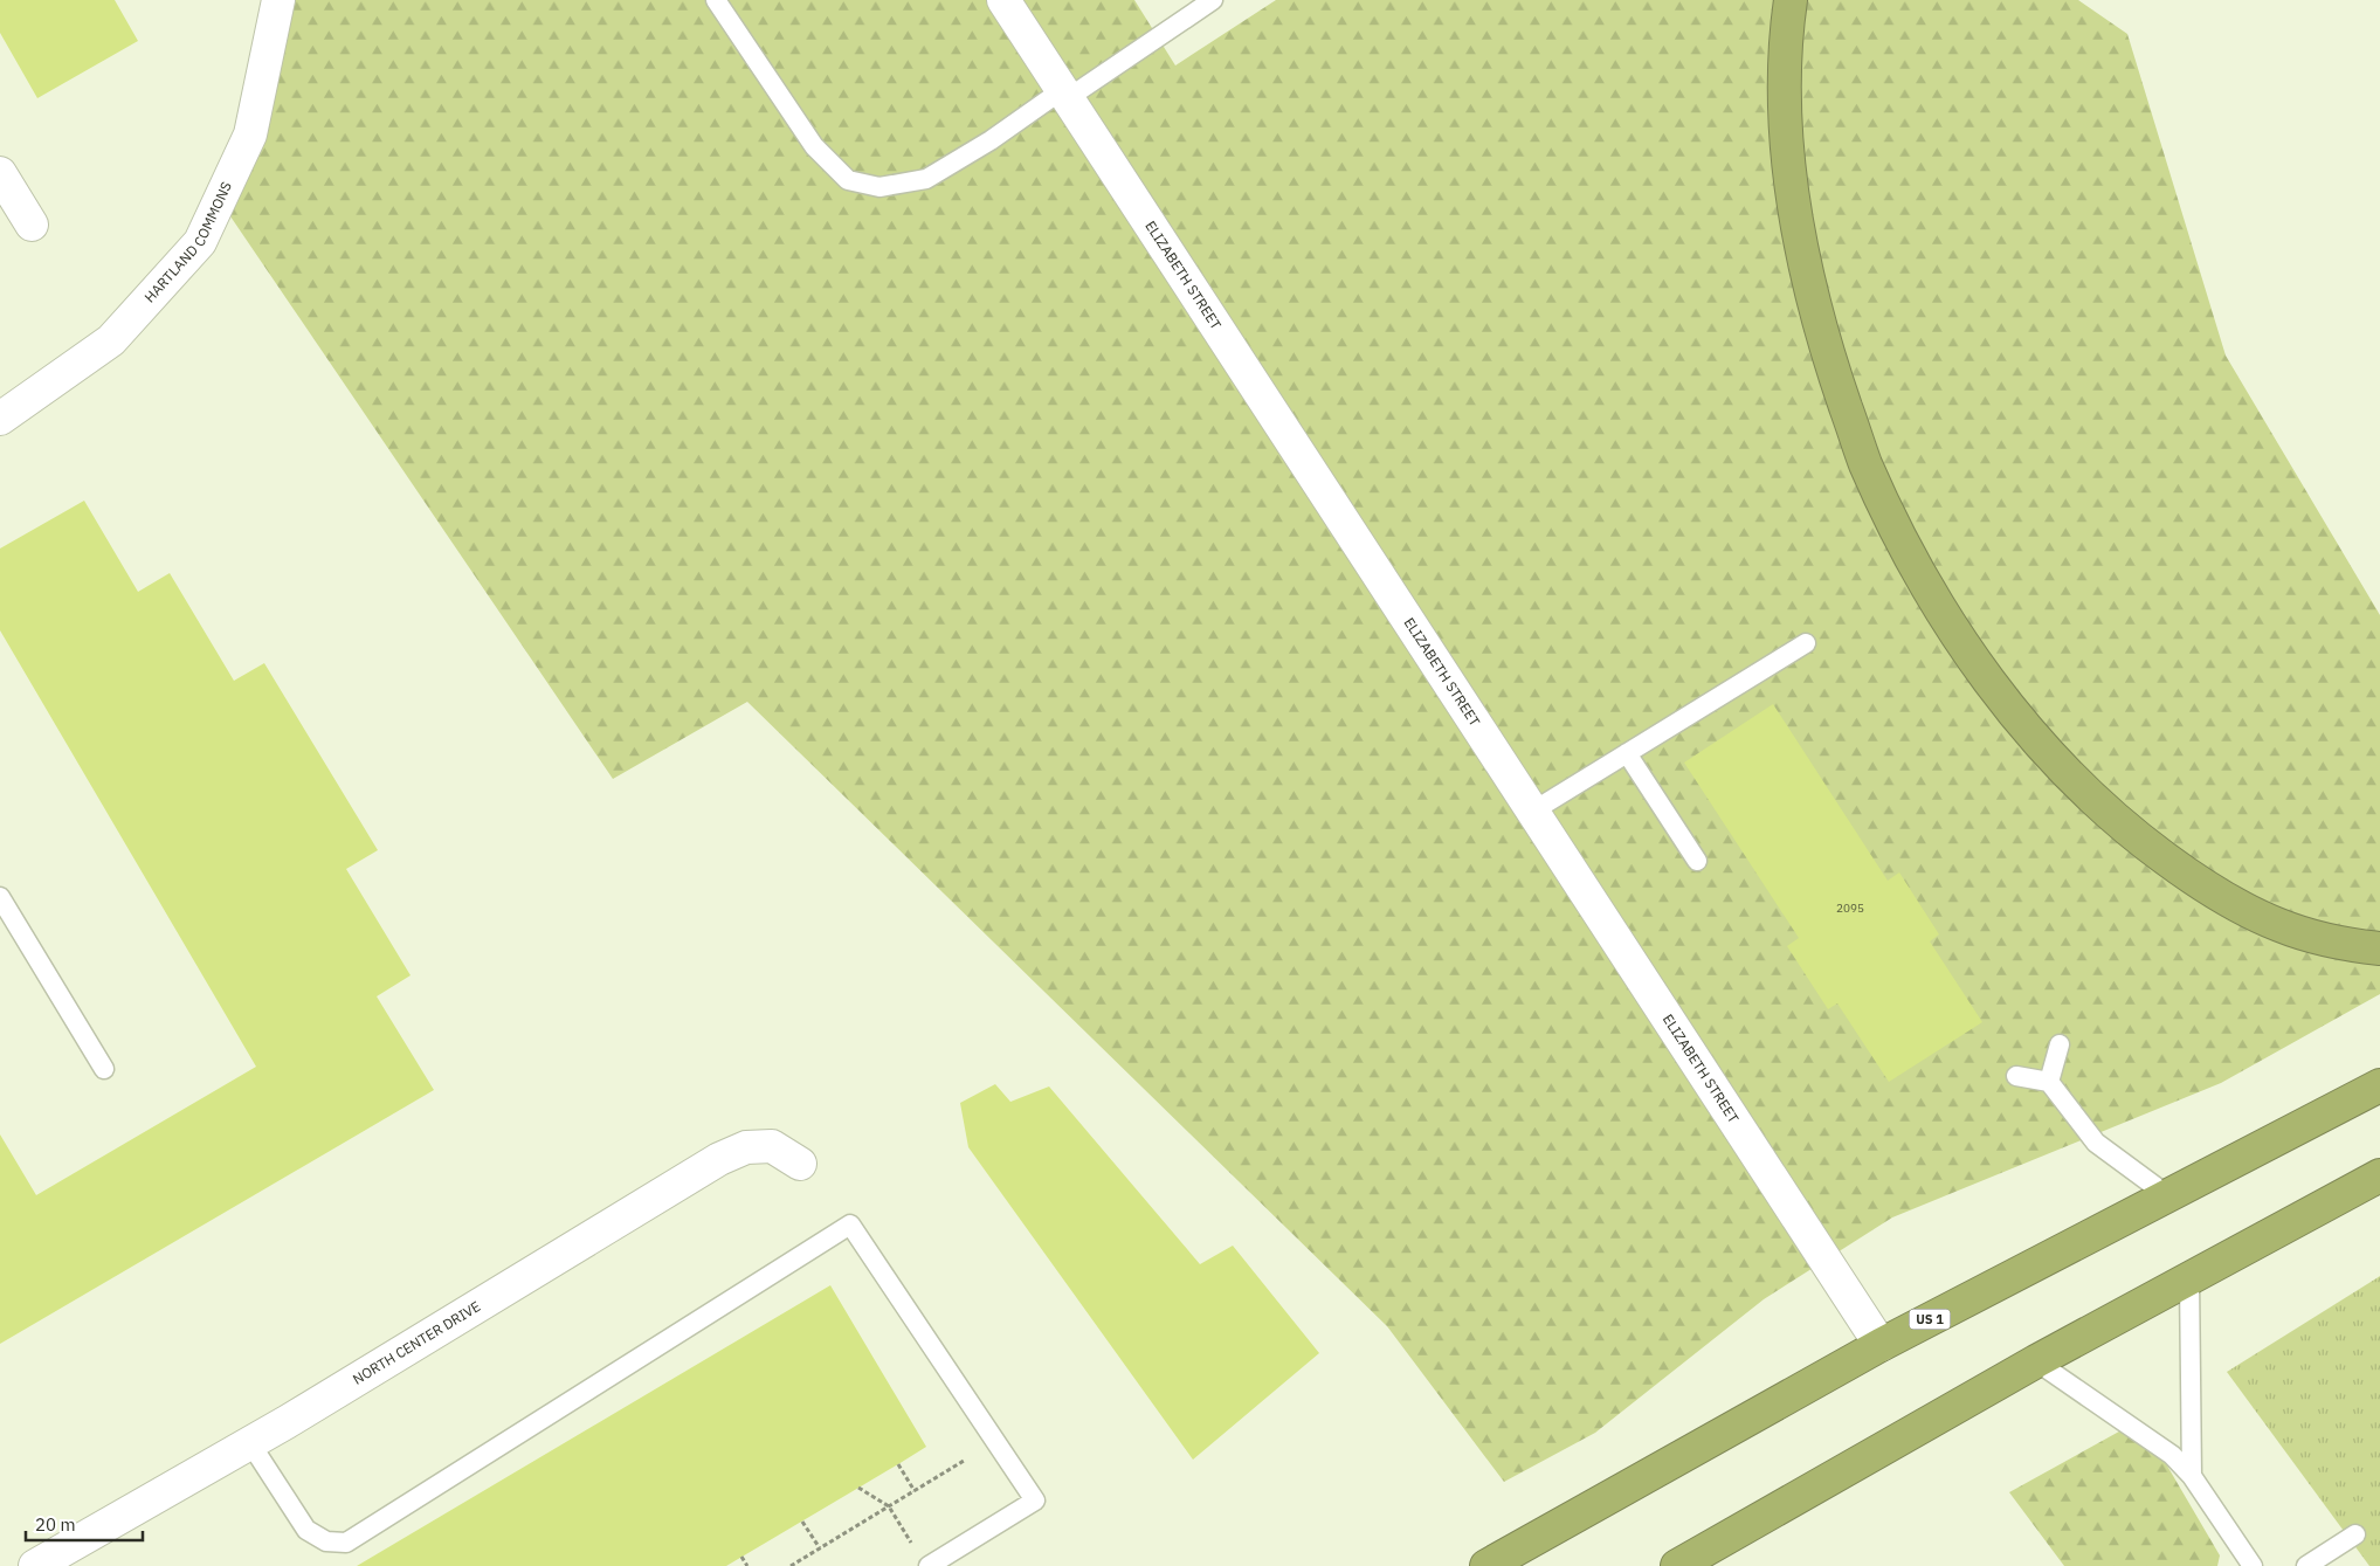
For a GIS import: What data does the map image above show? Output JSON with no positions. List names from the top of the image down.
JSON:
{
  "streets": {
    "highway": ["US 1"],
    "street": ["HARTLAND COMMONS", "ELIZABETH STREET", "NORTH CENTER DRIVE"]
  },
  "crossings": [
    ["ELIZABETH STREET", "US 1"]
  ],
  "house_numbers": ["2095"],
  "scale_bar": "20 m"
}
